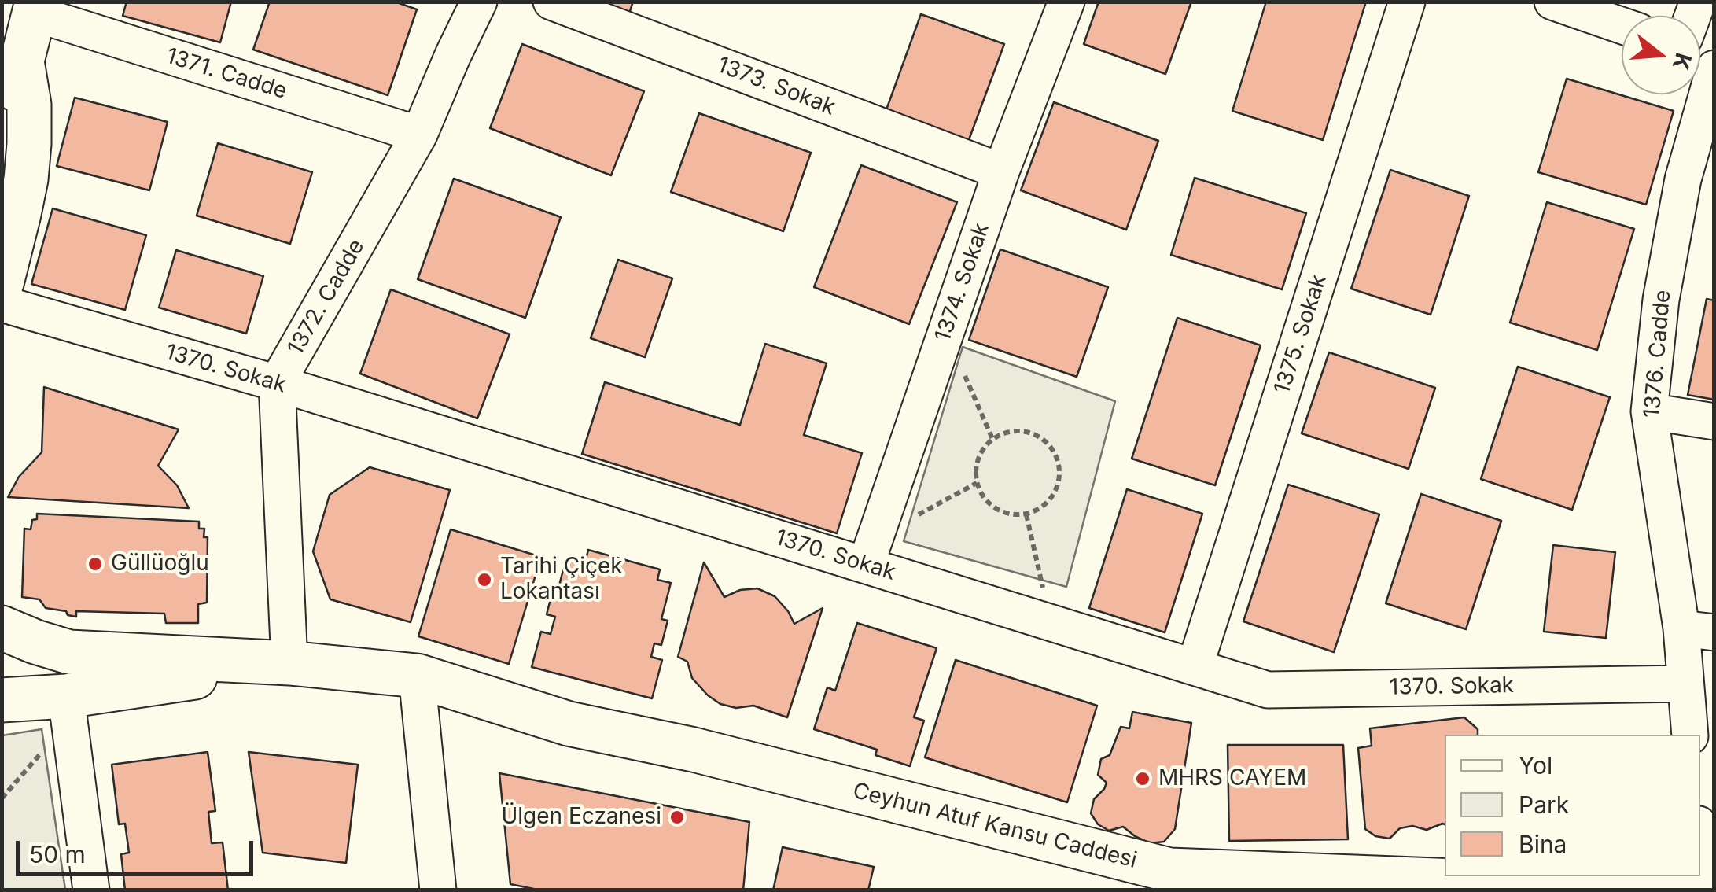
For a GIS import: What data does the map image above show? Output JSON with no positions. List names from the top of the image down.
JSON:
{
  "streets": {
    "main road": ["Ceyhun Atuf Kansu Caddesi"],
    "street": [
      "1371. Cadde",
      "1373. Sokak",
      "1374. Sokak",
      "1372. Cadde",
      "1375. Sokak",
      "1376. Cadde",
      "1370. Sokak"
    ]
  },
  "crossings": [
    ["1371. Cadde", "1372. Cadde"],
    ["1373. Sokak", "1374. Sokak"],
    ["1374. Sokak", "1370. Sokak"],
    ["1372. Cadde", "1370. Sokak"],
    ["1375. Sokak", "1370. Sokak"],
    ["1376. Cadde", "1370. Sokak"]
  ],
  "places": [
    "Güllüoğlu",
    "Tarihi Çiçek Lokantası",
    "MHRS CAYEM",
    "Ülgen Eczanesi"
  ],
  "legend": ["Yol", "Park", "Bina"],
  "scale_bar": "50 m",
  "north": "right"
}
